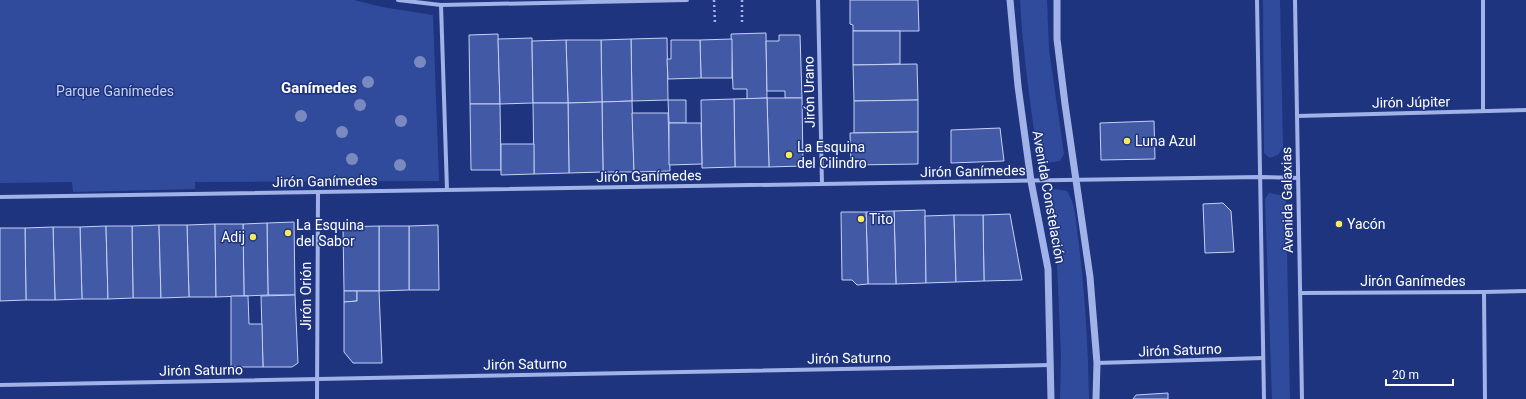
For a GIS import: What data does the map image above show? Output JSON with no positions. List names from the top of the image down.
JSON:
{
  "streets": {
    "street": [
      "Jirón Urano",
      "Jirón Júpiter",
      "Jirón Ganímedes",
      "Avenida Constelación",
      "Avenida Galaxias",
      "Jirón Orión",
      "Jirón Saturno"
    ]
  },
  "crossings": [
    ["Jirón Urano", "Jirón Ganímedes"],
    ["Jirón Júpiter", "Avenida Galaxias"],
    ["Jirón Ganímedes", "Avenida Constelación"],
    ["Jirón Ganímedes", "Avenida Galaxias"],
    ["Jirón Ganímedes", "Jirón Orión"],
    ["Avenida Constelación", "Jirón Saturno"],
    ["Avenida Galaxias", "Jirón Saturno"],
    ["Jirón Orión", "Jirón Saturno"]
  ],
  "districts": ["Ganímedes"],
  "parks": ["Parque Ganímedes"],
  "places": [
    "Luna Azul",
    "La Esquina del Cilindro",
    "Tito",
    "Yacón",
    "La Esquina del Sabor",
    "Adij"
  ],
  "scale_bar": "20 m"
}
